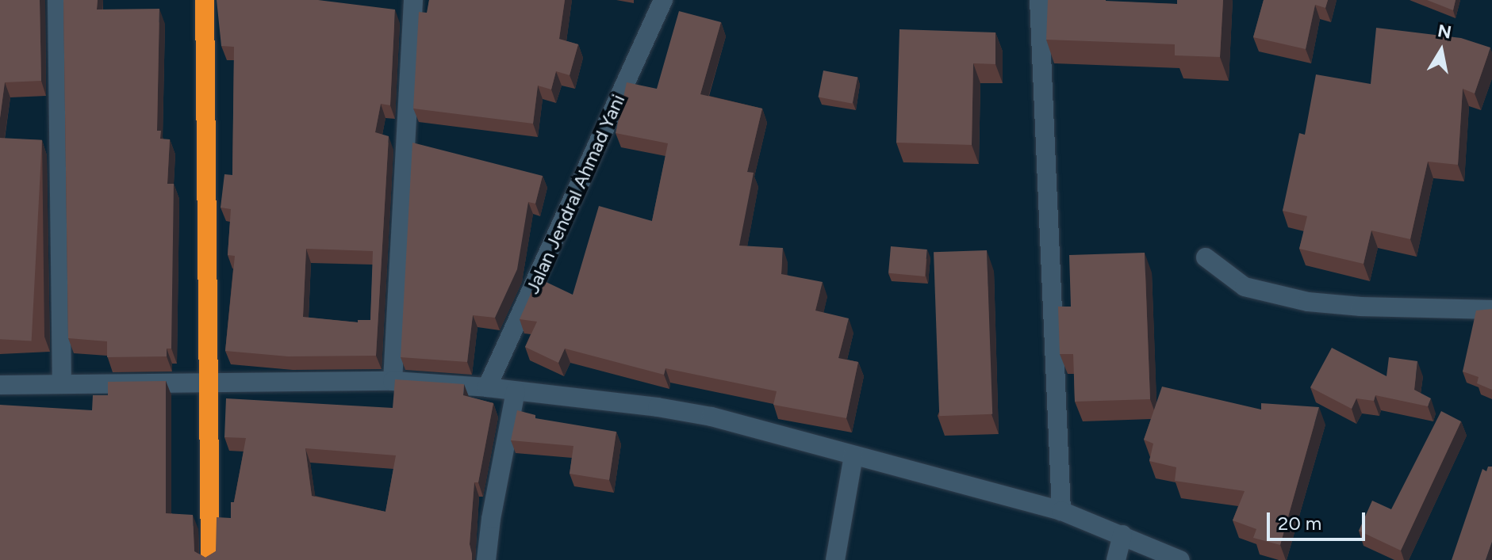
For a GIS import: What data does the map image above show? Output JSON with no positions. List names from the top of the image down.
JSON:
{
  "streets": {
    "street": ["Jalan Jendral Ahmad Yani"]
  },
  "scale_bar": "20 m",
  "north": "top"
}
